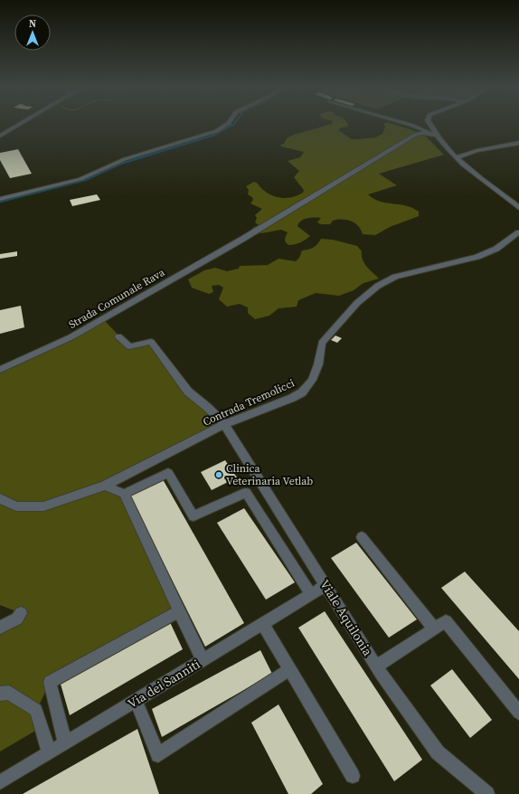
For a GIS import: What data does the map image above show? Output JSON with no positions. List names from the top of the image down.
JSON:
{
  "streets": {
    "street": [
      "Strada Comunale Rava",
      "Contrada Tremolicci",
      "Viale Aquilonia",
      "Via dei Sanniti"
    ]
  },
  "crossings": [
    ["Contrada Tremolicci", "Viale Aquilonia"],
    ["Viale Aquilonia", "Via dei Sanniti"]
  ],
  "places": ["Clinica Veterinaria Vetlab"],
  "north": "top"
}
